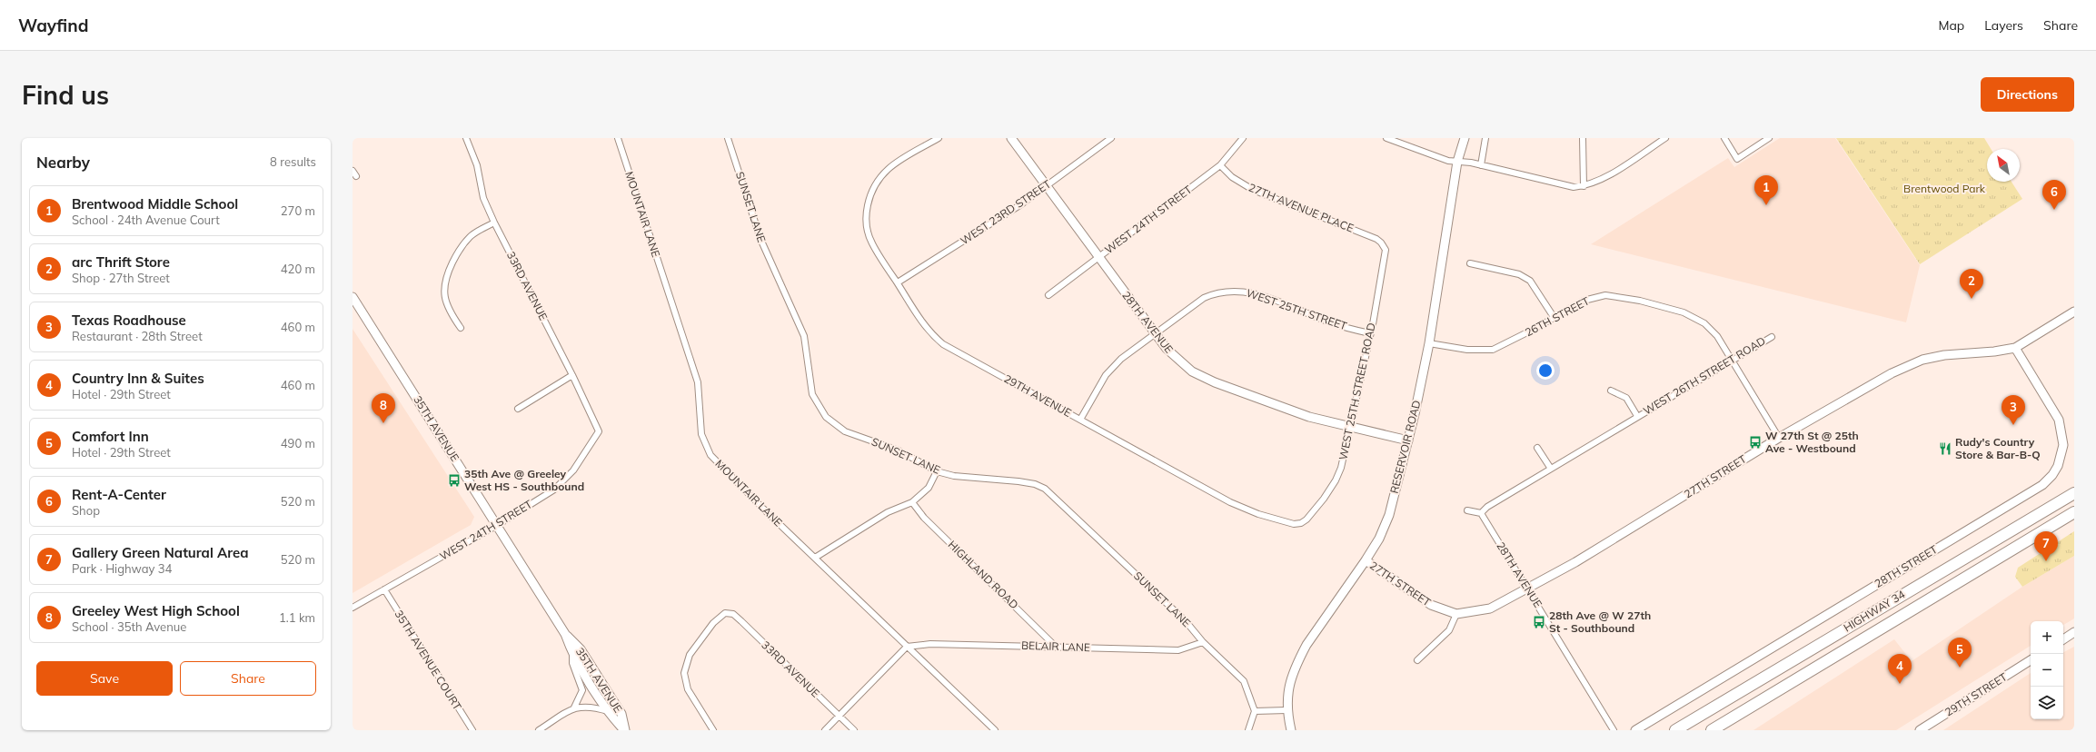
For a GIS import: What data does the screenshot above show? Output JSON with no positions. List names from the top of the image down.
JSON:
{
  "streets": {
    "highway": ["HIGHWAY 34"],
    "street": [
      "SUNSET LANE",
      "27TH AVENUE PLACE",
      "WEST 23RD STREET",
      "MOUNTAIR LANE",
      "WEST 24TH STREET",
      "33RD AVENUE",
      "WEST 25TH STREET",
      "26TH STREET",
      "28TH AVENUE",
      "WEST 26TH STREET ROAD",
      "WEST 25TH STREET ROAD",
      "29TH AVENUE",
      "35TH AVENUE",
      "RESERVOIR ROAD",
      "27TH STREET",
      "28TH STREET",
      "HIGHLAND ROAD",
      "BELAIR LANE",
      "35TH AVENUE COURT",
      "29TH STREET"
    ]
  },
  "crossings": [
    ["SUNSET LANE", "BELAIR LANE"],
    ["27TH AVENUE PLACE", "WEST 24TH STREET"],
    ["27TH AVENUE PLACE", "WEST 25TH STREET ROAD"],
    ["WEST 23RD STREET", "28TH AVENUE"],
    ["WEST 23RD STREET", "29TH AVENUE"],
    ["MOUNTAIR LANE", "BELAIR LANE"],
    ["WEST 24TH STREET", "33RD AVENUE"],
    ["WEST 24TH STREET", "28TH AVENUE"],
    ["WEST 24TH STREET", "35TH AVENUE"],
    ["WEST 24TH STREET", "35TH AVENUE COURT"],
    ["WEST 25TH STREET", "28TH AVENUE"],
    ["WEST 25TH STREET", "WEST 25TH STREET ROAD"],
    ["WEST 25TH STREET", "29TH AVENUE"],
    ["26TH STREET", "WEST 26TH STREET ROAD"],
    ["26TH STREET", "RESERVOIR ROAD"],
    ["26TH STREET", "27TH STREET"],
    ["28TH AVENUE", "WEST 26TH STREET ROAD"],
    ["28TH AVENUE", "WEST 25TH STREET ROAD"],
    ["28TH AVENUE", "RESERVOIR ROAD"],
    ["28TH AVENUE", "27TH STREET"],
    ["WEST 25TH STREET ROAD", "29TH AVENUE"],
    ["RESERVOIR ROAD", "27TH STREET"],
    ["27TH STREET", "28TH STREET"],
    ["HIGHLAND ROAD", "BELAIR LANE"]
  ],
  "parks": ["Brentwood Park"],
  "places": {
    "bus stop": ["W 27th St @ 25th Ave - Westbound", "35th Ave @ Greeley West HS - Southbound", "28th Ave @ W 27th St - Southbound"],
    "restaurant": ["Rudy's Country Store & Bar-B-Q"]
  },
  "north": "top left",
  "page": {
    "header": "Wayfind",
    "nav": ["Map", "Layers", "Share"],
    "buttons": [
      "Directions",
      ["Save", "Share"]
    ],
    "title": "Find us",
    "heading": ["Nearby", "8 results"],
    "pins": [
      "1",
      "6",
      "2",
      "8",
      "3",
      "7",
      "5",
      "4"
    ],
    "list": [
      {
        "mark": "1",
        "name": "Brentwood Middle School",
        "note": "School · 24th Avenue Court",
        "value": "270 m"
      },
      {
        "mark": "2",
        "name": "arc Thrift Store",
        "note": "Shop · 27th Street",
        "value": "420 m"
      },
      {
        "mark": "3",
        "name": "Texas Roadhouse",
        "note": "Restaurant · 28th Street",
        "value": "460 m"
      },
      {
        "mark": "4",
        "name": "Country Inn & Suites",
        "note": "Hotel · 29th Street",
        "value": "460 m"
      },
      {
        "mark": "5",
        "name": "Comfort Inn",
        "note": "Hotel · 29th Street",
        "value": "490 m"
      },
      {
        "mark": "6",
        "name": "Rent-A-Center",
        "note": "Shop",
        "value": "520 m"
      },
      {
        "mark": "7",
        "name": "Gallery Green Natural Area",
        "note": "Park · Highway 34",
        "value": "520 m"
      },
      {
        "mark": "8",
        "name": "Greeley West High School",
        "note": "School · 35th Avenue",
        "value": "1.1 km"
      }
    ],
    "map_buttons": ["+", "−"]
  }
}
